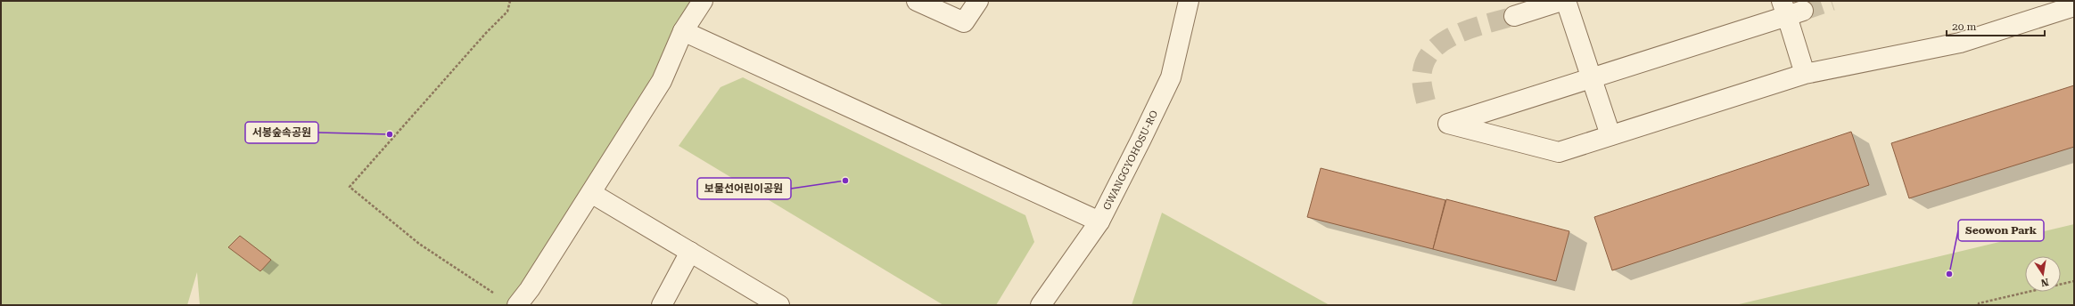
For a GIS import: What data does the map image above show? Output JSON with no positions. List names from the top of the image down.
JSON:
{
  "streets": {
    "street": ["GWANGGYOHOSU-RO"]
  },
  "places": ["서봉숲속공원", "보물선어린이공원", "Seowon Park"],
  "scale_bar": "20 m",
  "north": "bottom"
}
